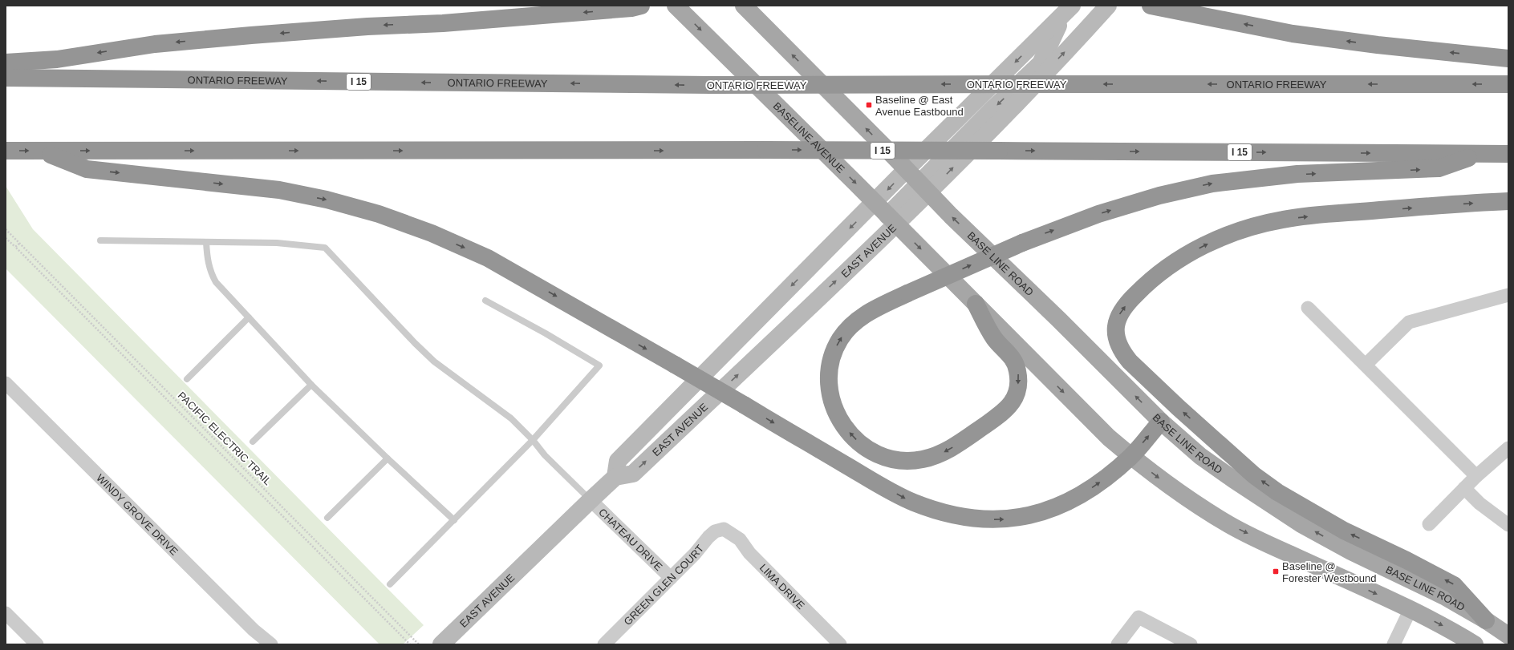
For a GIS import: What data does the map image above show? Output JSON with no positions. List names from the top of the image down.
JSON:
{
  "streets": {
    "highway": ["ONTARIO FREEWAY", "I 15"],
    "main road": ["BASELINE AVENUE", "EAST AVENUE", "BASE LINE ROAD"],
    "street": [
      "WINDY GROVE DRIVE",
      "CHATEAU DRIVE",
      "GREEN GLEN COURT",
      "LIMA DRIVE"
    ],
    "path": ["PACIFIC ELECTRIC TRAIL"]
  },
  "crossings": [
    ["BASELINE AVENUE", "EAST AVENUE"],
    ["EAST AVENUE", "BASE LINE ROAD"],
    ["EAST AVENUE", "CHATEAU DRIVE"],
    ["CHATEAU DRIVE", "GREEN GLEN COURT"],
    ["GREEN GLEN COURT", "LIMA DRIVE"]
  ],
  "places": {
    "transit": ["Baseline @ East Avenue Eastbound", "Baseline @ Forester Westbound"]
  }
}
